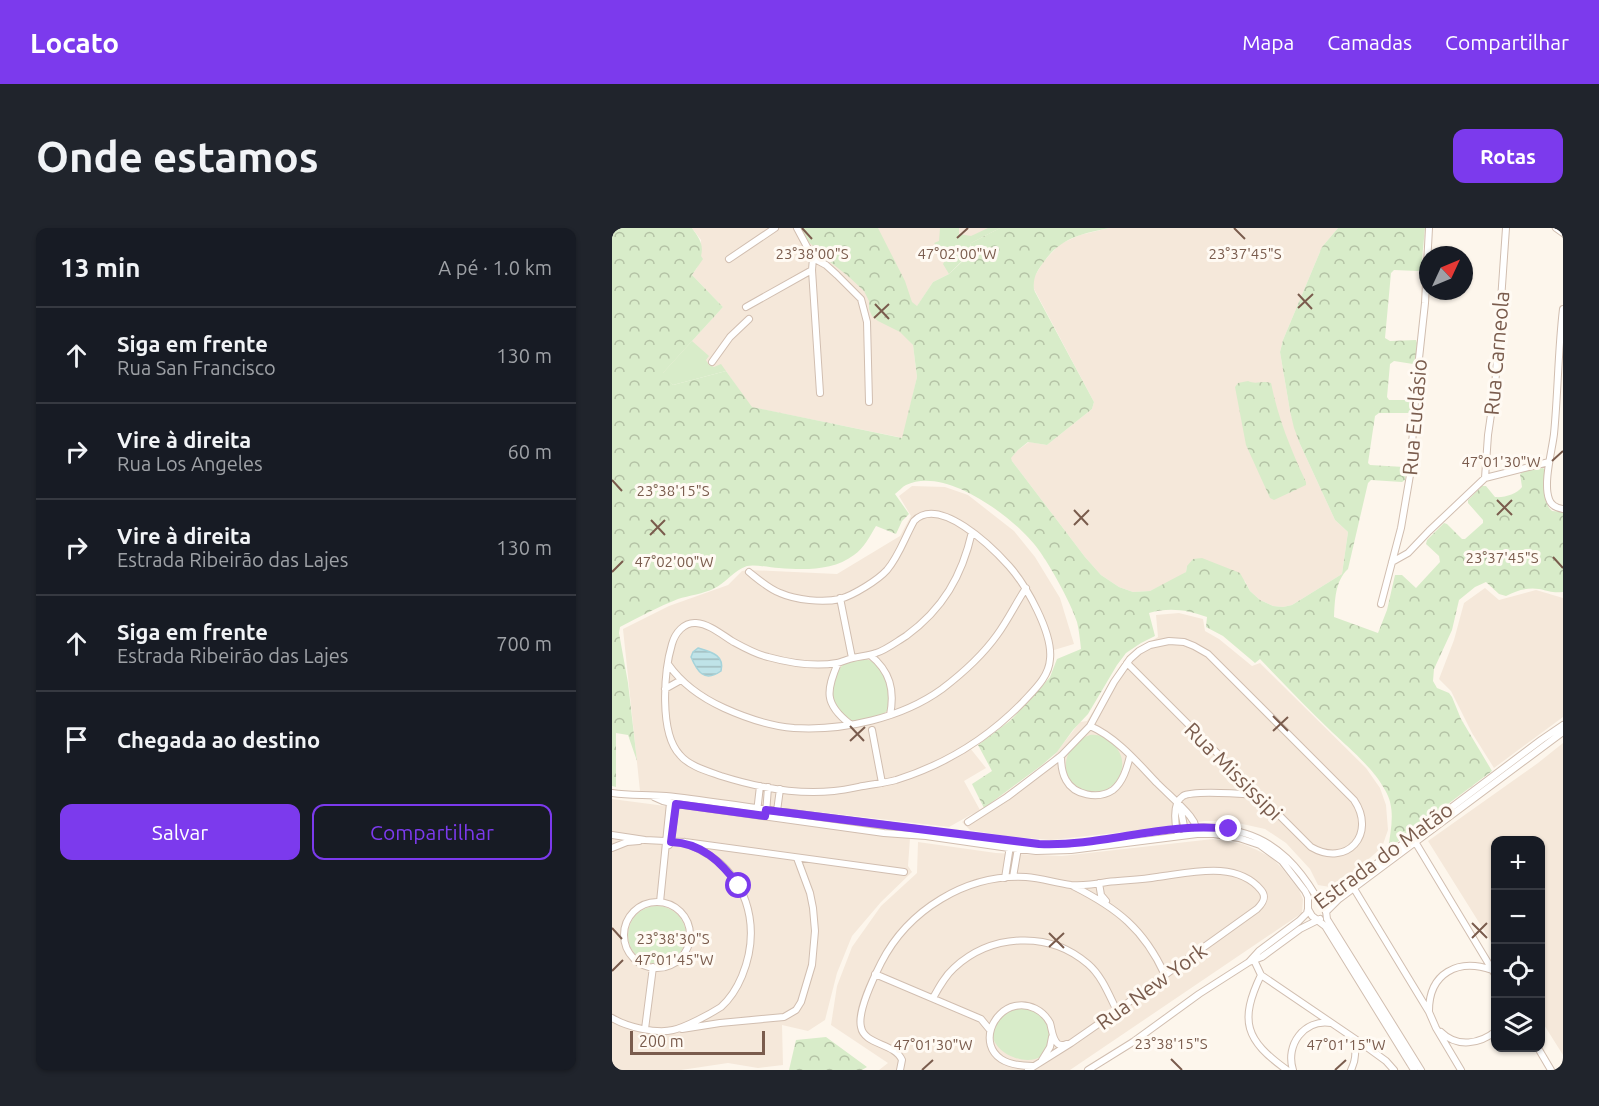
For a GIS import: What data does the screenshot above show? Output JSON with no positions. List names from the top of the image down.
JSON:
{
  "streets": {
    "street": [
      "Rua Carneola",
      "Rua Euclásio",
      "Rua Mississipi",
      "Estrada do Matão",
      "Rua New York"
    ]
  },
  "scale_bar": "200 m",
  "north": "top right",
  "page": {
    "header": "Locato",
    "nav": ["Mapa", "Camadas", "Compartilhar"],
    "buttons": [
      "Rotas",
      ["Salvar", "Compartilhar"]
    ],
    "title": "Onde estamos",
    "heading": ["13 min", "A pé · 1.0 km"],
    "list": [
      ["Siga em frente", "Rua San Francisco", "130 m"],
      ["Vire à direita", "Rua Los Angeles", "60 m"],
      ["Vire à direita", "Estrada Ribeirão das Lajes", "130 m"],
      ["Siga em frente", "Estrada Ribeirão das Lajes", "700 m"],
      "Chegada ao destino"
    ],
    "map_buttons": ["+", "−"],
    "scale": "200 m"
  },
  "coordinates": [
    "47°02'00\"W",
    "23°38'00\"S",
    "23°37'45\"S",
    "47°01'30\"W",
    "23°38'15\"S",
    "23°38'30\"S",
    "47°01'45\"W",
    "47°01'15\"W"
  ]
}
